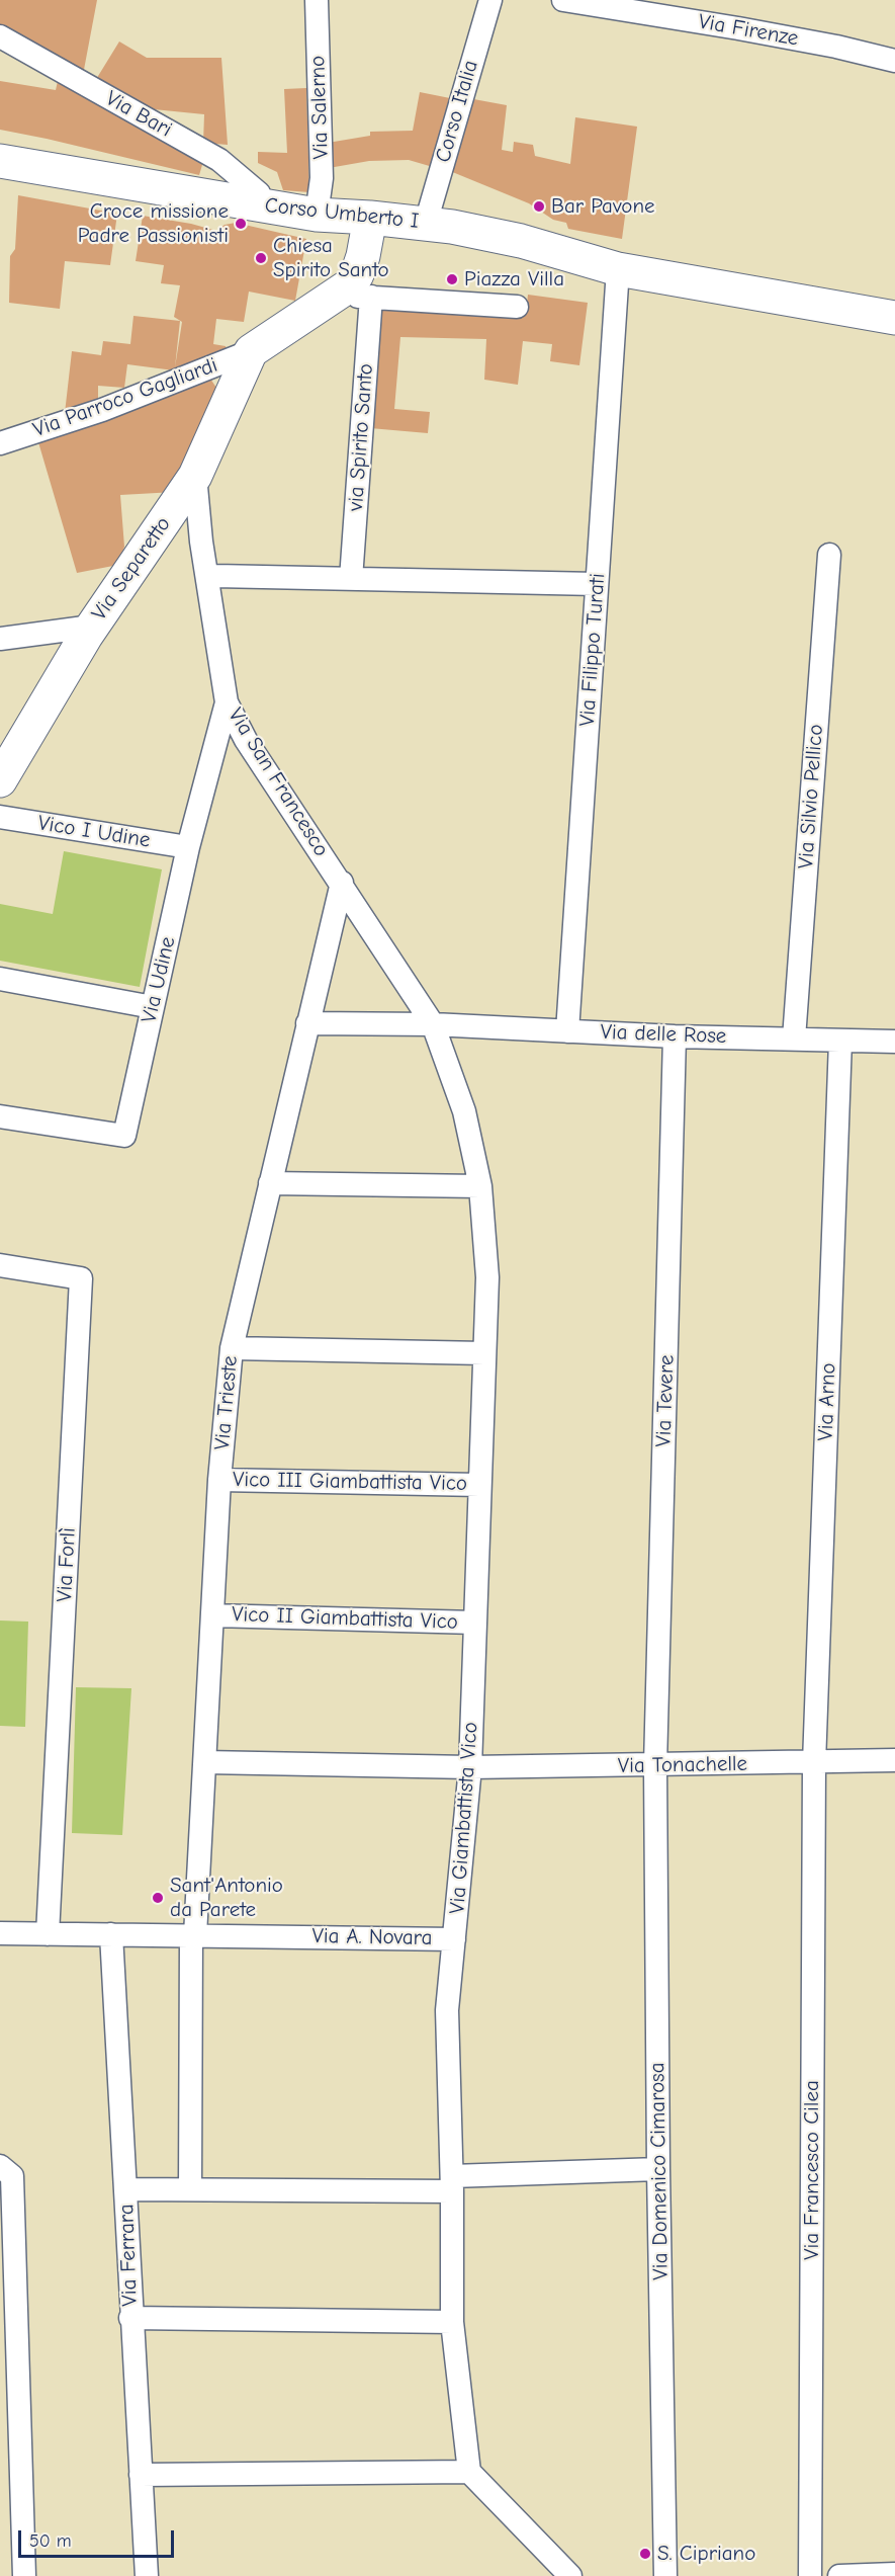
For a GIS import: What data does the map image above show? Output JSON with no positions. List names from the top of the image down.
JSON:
{
  "streets": {
    "street": [
      "Via Firenze",
      "Via Salerno",
      "Corso Italia",
      "Via Bari",
      "Corso Umberto I",
      "Via Parroco Gagliardi",
      "via Spirito Santo",
      "Via Separetto",
      "Via Filippo Turati",
      "Via San Francesco",
      "Via Silvio Pellico",
      "Vico I Udine",
      "Via Udine",
      "Via delle Rose",
      "Via Tevere",
      "Via Arno",
      "Via Trieste",
      "Vico III Giambattista Vico",
      "Via Forlì",
      "Vico II Giambattista Vico",
      "Via Tonachelle",
      "Via Giambattista Vico",
      "Via A. Novara",
      "Via Francesco Cilea",
      "Via Domenico Cimarosa",
      "Via Ferrara"
    ]
  },
  "crossings": [
    ["Via Salerno", "Corso Umberto I"],
    ["Corso Italia", "Corso Umberto I"],
    ["Via Bari", "Corso Umberto I"],
    ["Corso Umberto I", "Via Filippo Turati"],
    ["Via Parroco Gagliardi", "Via Separetto"],
    ["Via Separetto", "Via San Francesco"],
    ["Via Filippo Turati", "Via delle Rose"],
    ["Via San Francesco", "Via Udine"],
    ["Via San Francesco", "Via delle Rose"],
    ["Via San Francesco", "Via Trieste"],
    ["Via San Francesco", "Via Giambattista Vico"],
    ["Via Silvio Pellico", "Via delle Rose"],
    ["Vico I Udine", "Via Udine"],
    ["Via delle Rose", "Via Tevere"],
    ["Via delle Rose", "Via Arno"],
    ["Via delle Rose", "Via Trieste"],
    ["Via delle Rose", "Via Giambattista Vico"],
    ["Via Tevere", "Via Tonachelle"],
    ["Via Tevere", "Via Domenico Cimarosa"],
    ["Via Arno", "Via Tonachelle"],
    ["Via Arno", "Via Francesco Cilea"],
    ["Via Trieste", "Vico III Giambattista Vico"],
    ["Via Trieste", "Vico II Giambattista Vico"],
    ["Via Trieste", "Via Tonachelle"],
    ["Via Trieste", "Via A. Novara"],
    ["Vico III Giambattista Vico", "Via Giambattista Vico"],
    ["Via Forlì", "Via A. Novara"],
    ["Vico II Giambattista Vico", "Via Giambattista Vico"],
    ["Via Tonachelle", "Via Giambattista Vico"],
    ["Via Tonachelle", "Via Francesco Cilea"],
    ["Via Tonachelle", "Via Domenico Cimarosa"],
    ["Via Giambattista Vico", "Via A. Novara"],
    ["Via A. Novara", "Via Ferrara"]
  ],
  "places": [
    "Bar Pavone",
    "Croce missione Padre Passionisti",
    "Chiesa Spirito Santo",
    "Piazza Villa",
    "Sant'Antonio da Parete",
    "S. Cipriano"
  ],
  "scale_bar": "50 m"
}
